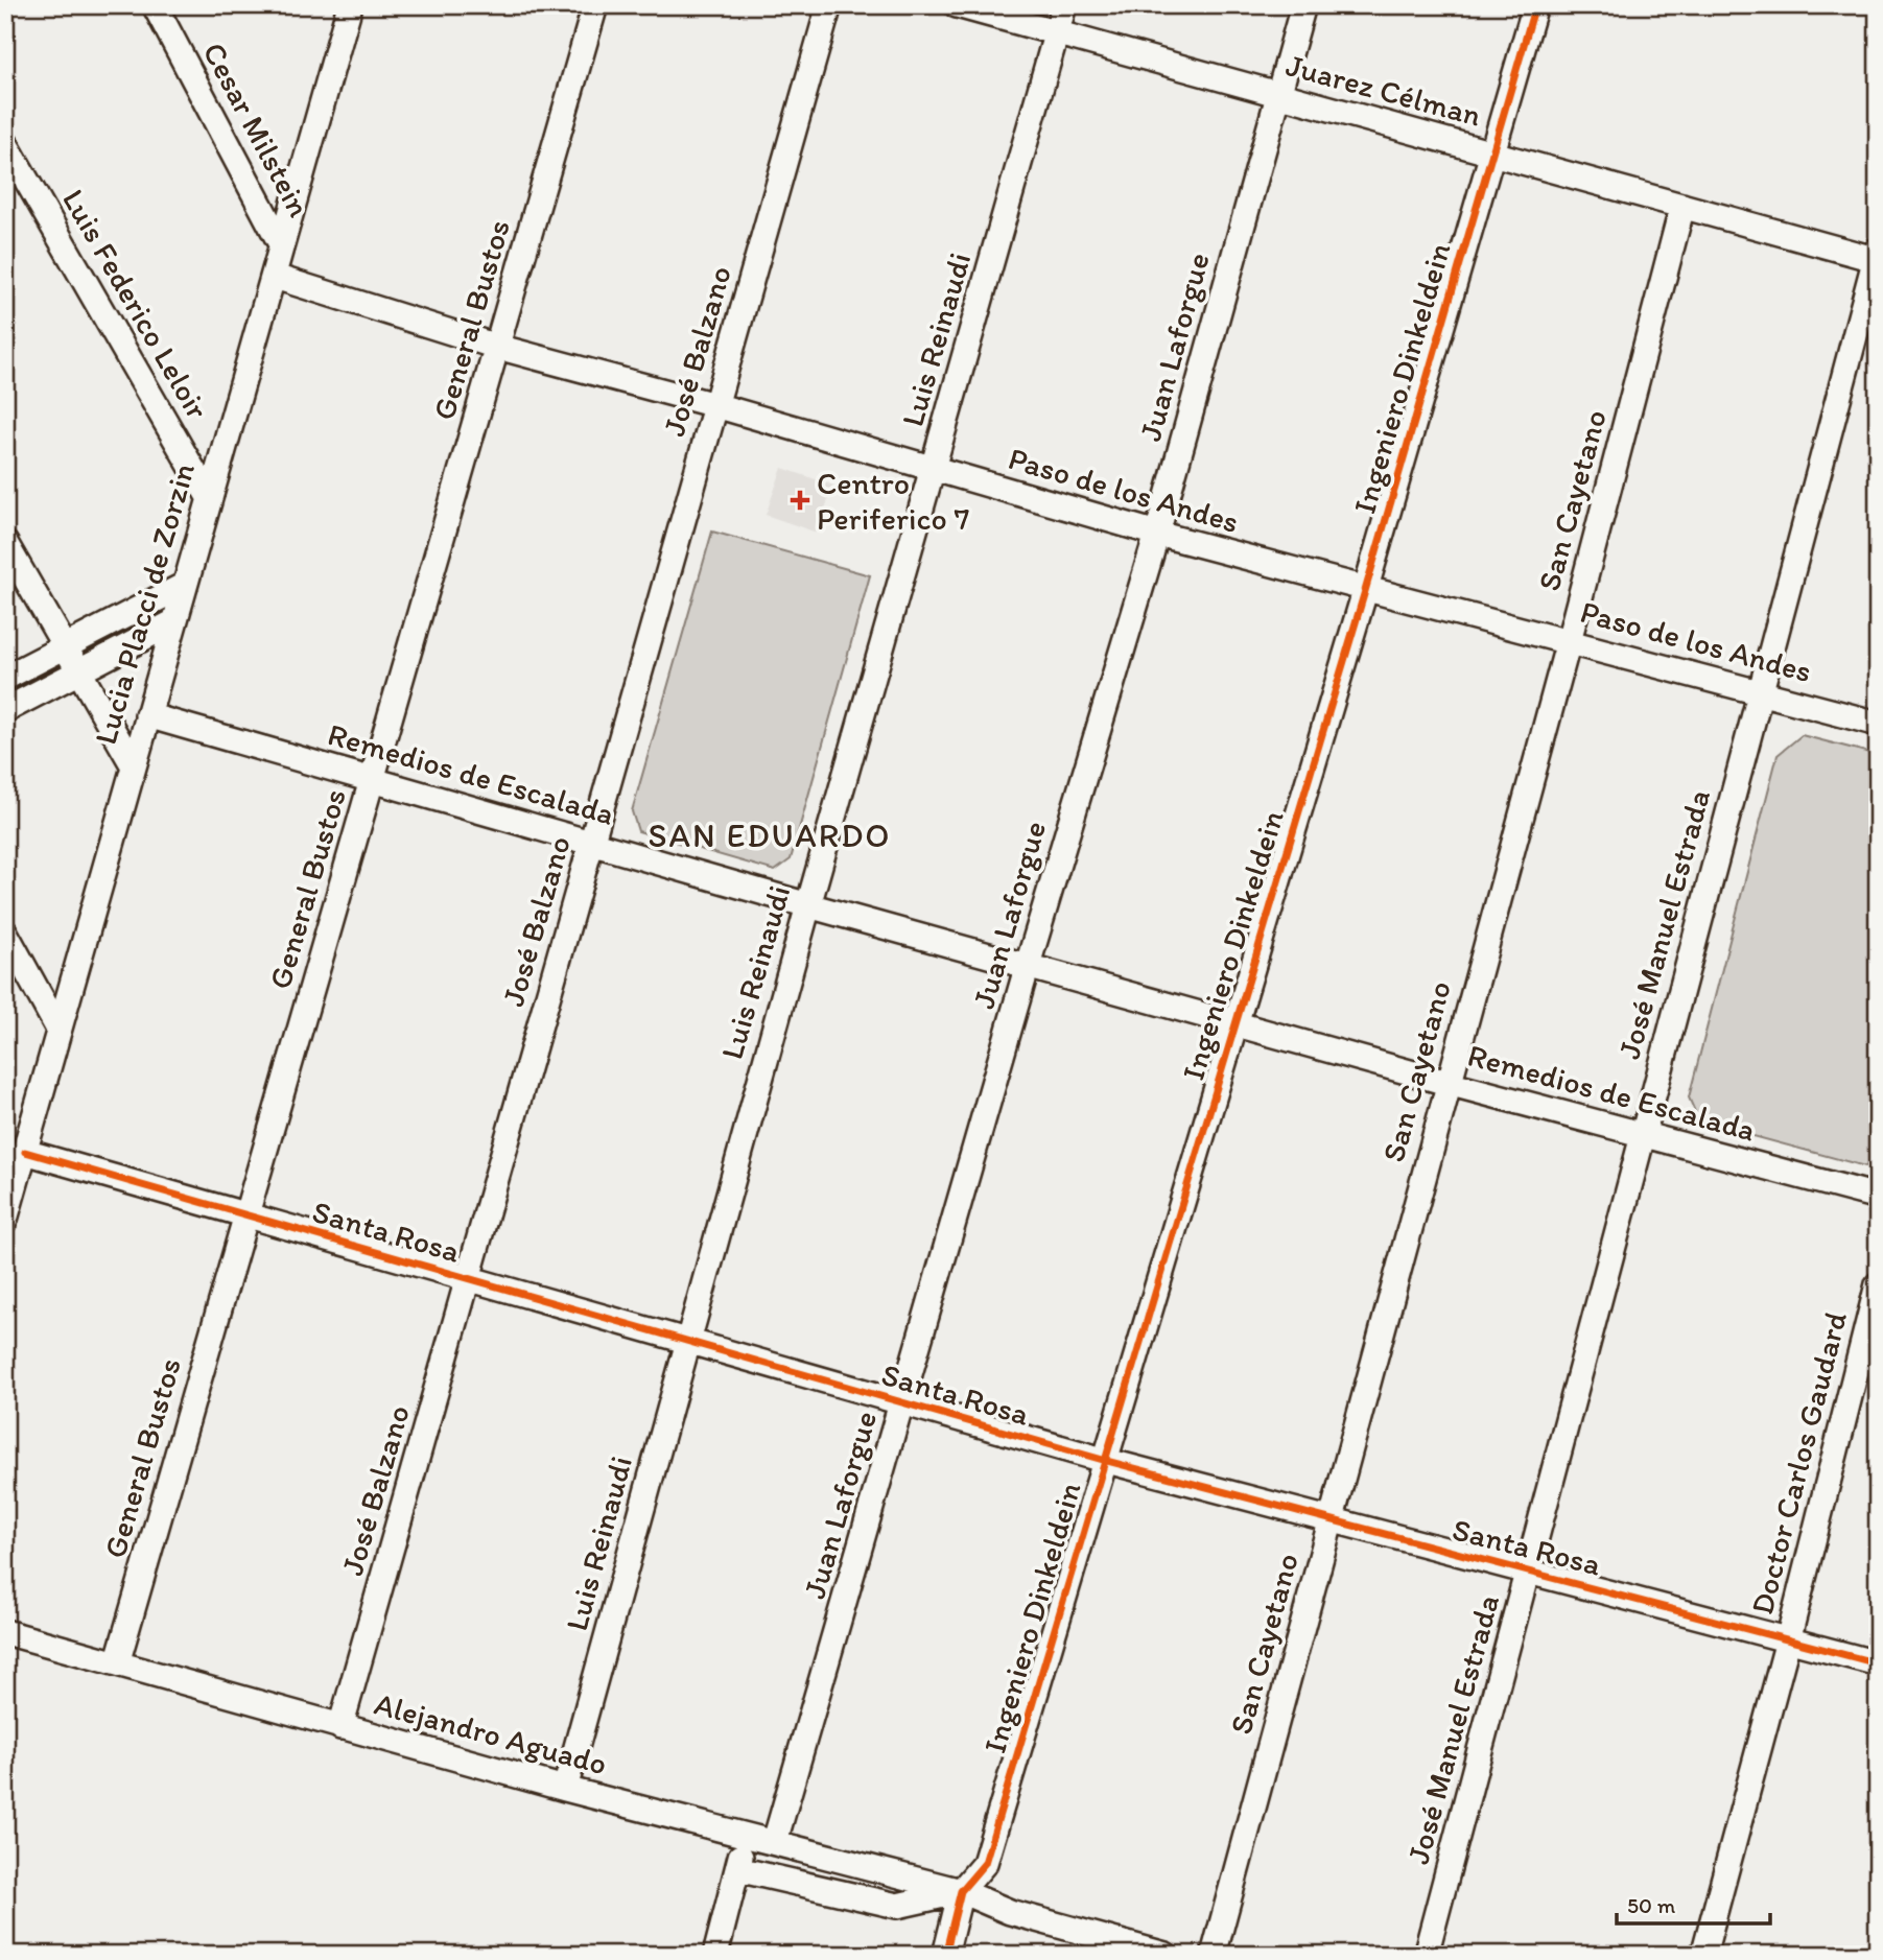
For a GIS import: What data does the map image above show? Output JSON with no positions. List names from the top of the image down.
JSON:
{
  "streets": {
    "street": [
      "Juarez Célman",
      "Cesar Milstein",
      "Luis Federico Leloir",
      "General Bustos",
      "Luis Reinaudi",
      "Juan Laforgue",
      "José Balzano",
      "Ingeniero Dinkeldein",
      "Paso de los Andes",
      "San Cayetano",
      "Lucia Placci de Zorzin",
      "Remedios de Escalada",
      "José Manuel Estrada",
      "Santa Rosa",
      "Doctor Carlos Gaudard",
      "Alejandro Aguado"
    ]
  },
  "crossings": [
    ["Juarez Célman", "Luis Reinaudi"],
    ["Juarez Célman", "Juan Laforgue"],
    ["Juarez Célman", "Ingeniero Dinkeldein"],
    ["Juarez Célman", "San Cayetano"],
    ["Juarez Célman", "José Manuel Estrada"],
    ["Cesar Milstein", "Lucia Placci de Zorzin"],
    ["Luis Federico Leloir", "Lucia Placci de Zorzin"],
    ["General Bustos", "Paso de los Andes"],
    ["General Bustos", "Remedios de Escalada"],
    ["General Bustos", "Santa Rosa"],
    ["General Bustos", "Alejandro Aguado"],
    ["Luis Reinaudi", "Paso de los Andes"],
    ["Luis Reinaudi", "Remedios de Escalada"],
    ["Luis Reinaudi", "Santa Rosa"],
    ["Luis Reinaudi", "Alejandro Aguado"],
    ["Juan Laforgue", "Paso de los Andes"],
    ["Juan Laforgue", "Remedios de Escalada"],
    ["Juan Laforgue", "Santa Rosa"],
    ["Juan Laforgue", "Alejandro Aguado"],
    ["José Balzano", "Paso de los Andes"],
    ["José Balzano", "Remedios de Escalada"],
    ["José Balzano", "Santa Rosa"],
    ["José Balzano", "Alejandro Aguado"],
    ["Ingeniero Dinkeldein", "Paso de los Andes"],
    ["Ingeniero Dinkeldein", "Remedios de Escalada"],
    ["Ingeniero Dinkeldein", "Santa Rosa"],
    ["Ingeniero Dinkeldein", "Alejandro Aguado"],
    ["Paso de los Andes", "San Cayetano"],
    ["Paso de los Andes", "Lucia Placci de Zorzin"],
    ["Paso de los Andes", "José Manuel Estrada"],
    ["San Cayetano", "Remedios de Escalada"],
    ["San Cayetano", "Santa Rosa"],
    ["Lucia Placci de Zorzin", "Remedios de Escalada"],
    ["Lucia Placci de Zorzin", "Santa Rosa"],
    ["Remedios de Escalada", "José Manuel Estrada"],
    ["José Manuel Estrada", "Santa Rosa"],
    ["Santa Rosa", "Doctor Carlos Gaudard"]
  ],
  "districts": ["SAN EDUARDO"],
  "places": {
    "health": ["Centro Periferico 7"]
  },
  "scale_bar": "50 m"
}
